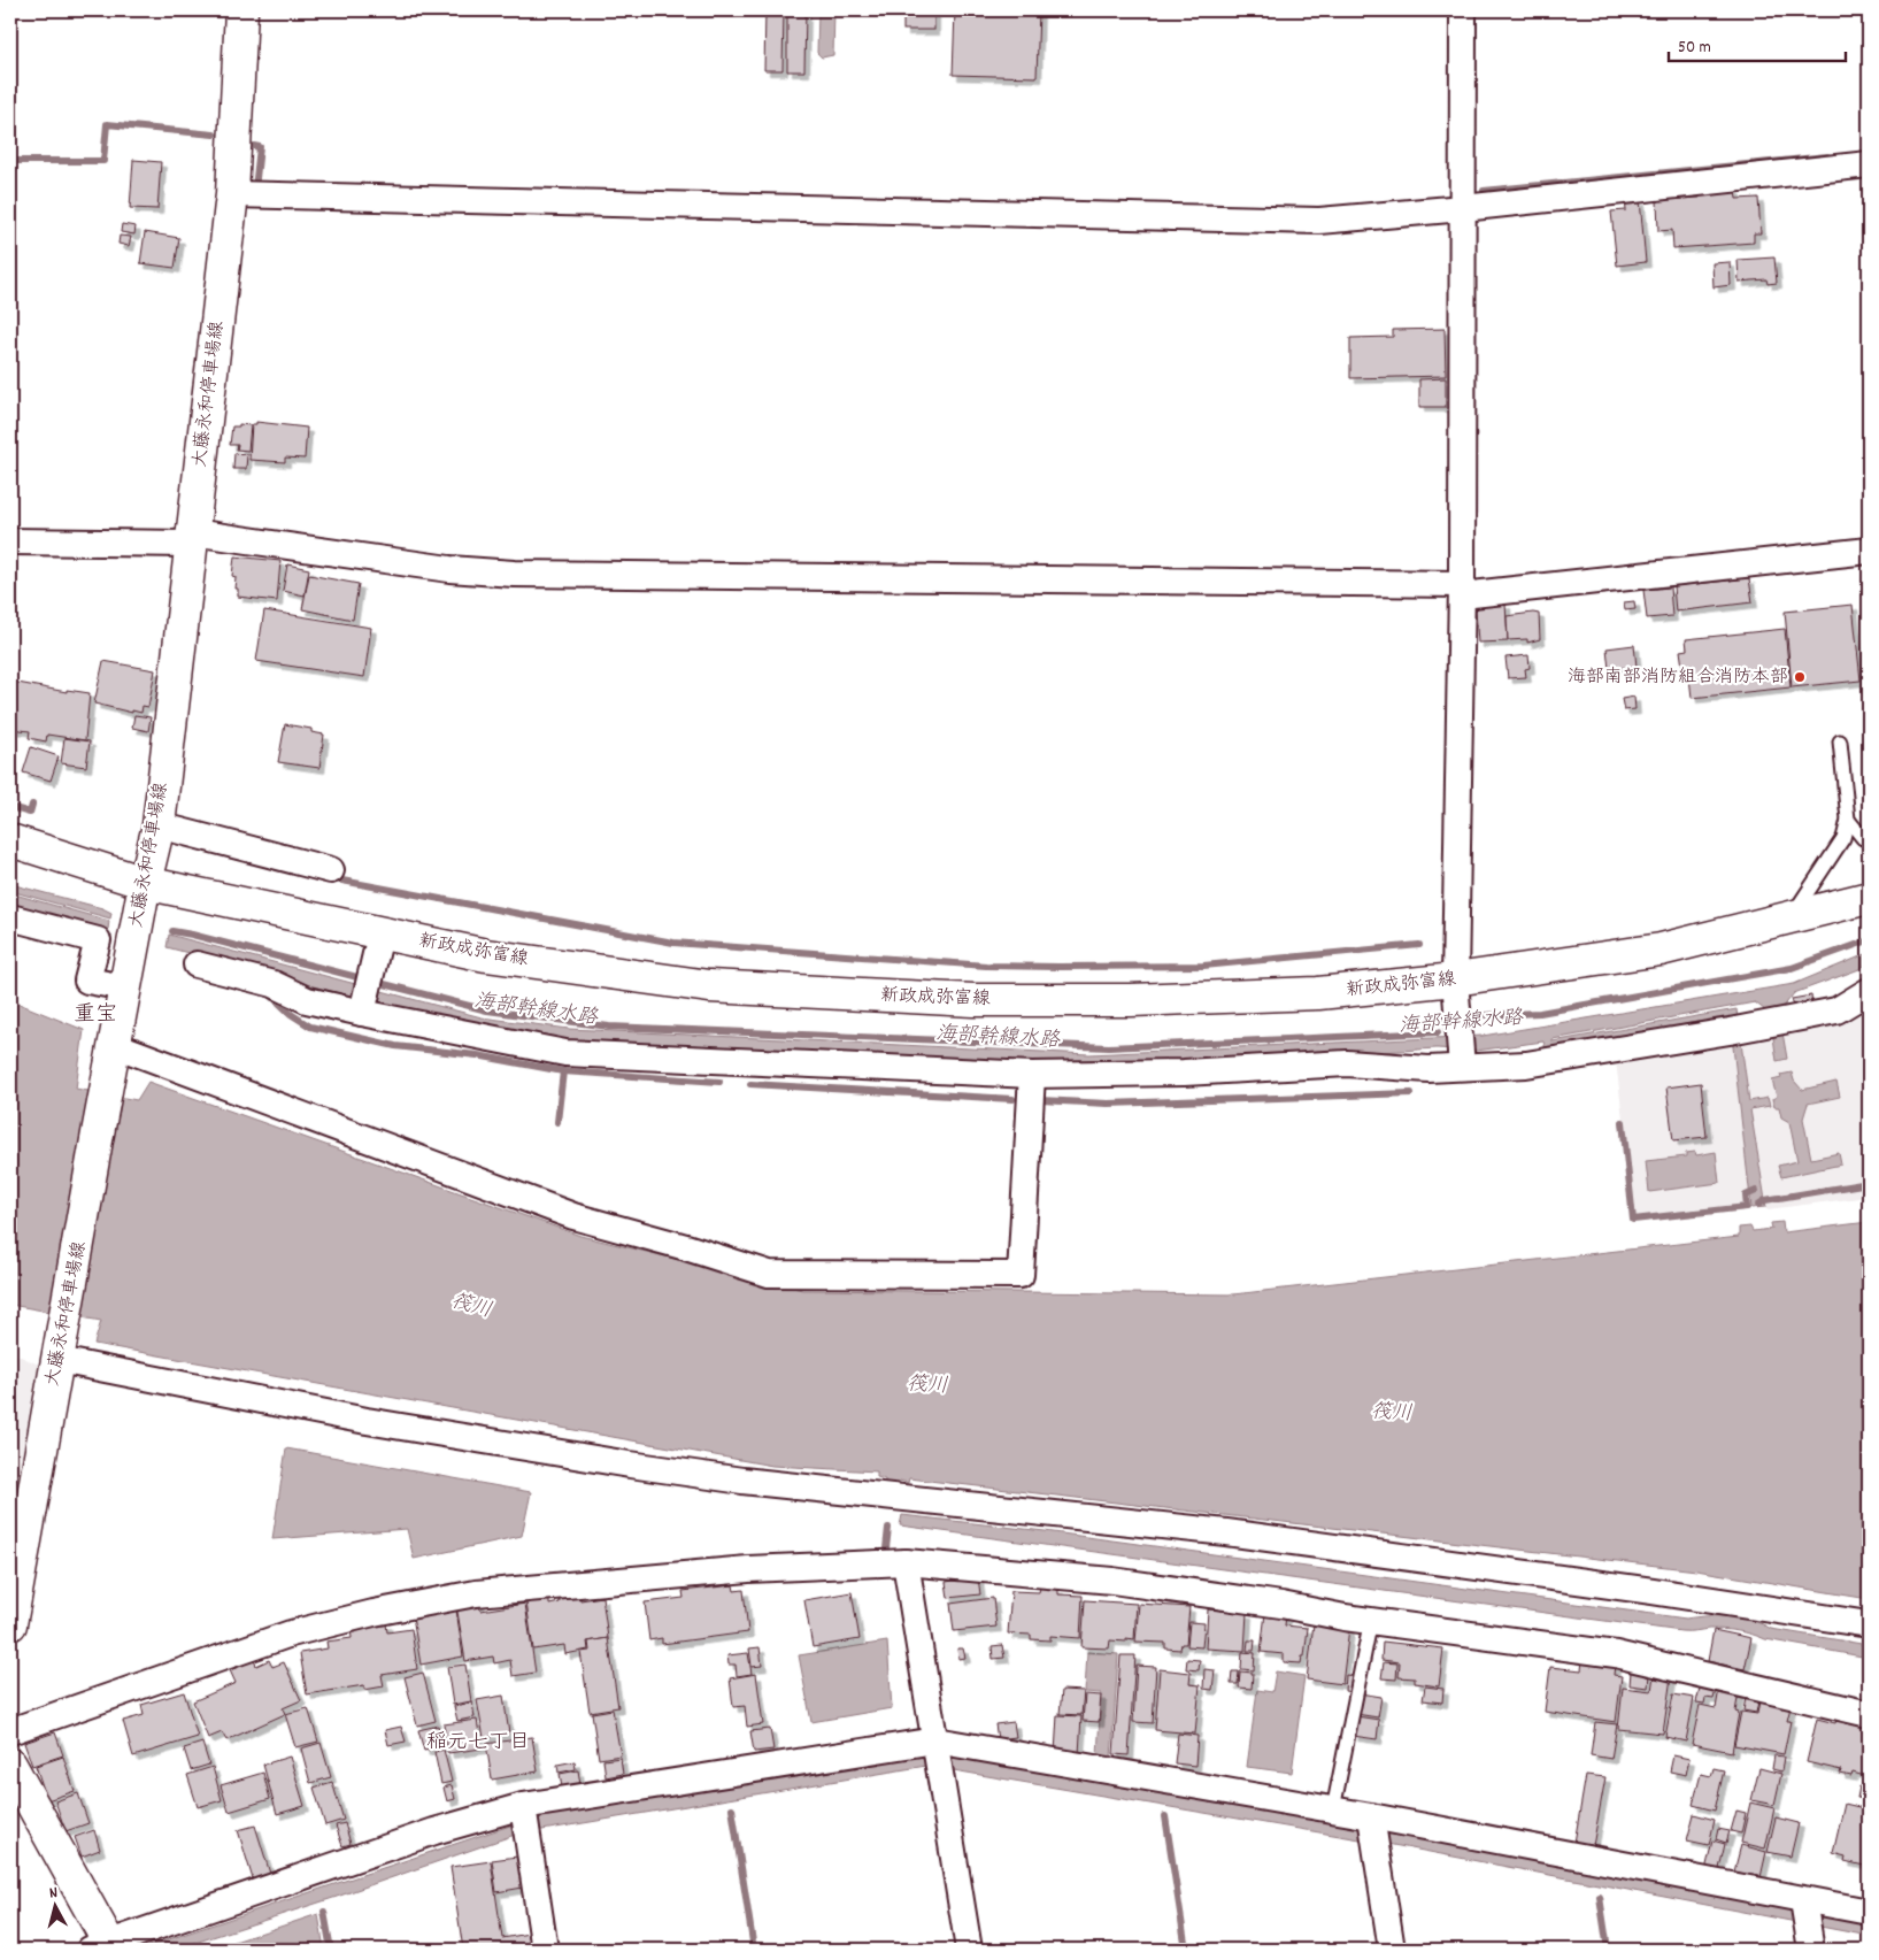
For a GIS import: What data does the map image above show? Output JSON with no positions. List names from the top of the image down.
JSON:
{
  "streets": {
    "main road": ["大藤永和停車場線", "新政成弥富線"]
  },
  "crossings": [
    ["大藤永和停車場線", "新政成弥富線"]
  ],
  "districts": ["重宝", "稲元七丁目"],
  "water": ["海部幹線水路", "筏川"],
  "places": ["海部南部消防組合消防本部"],
  "scale_bar": "50 m",
  "north": "top"
}
